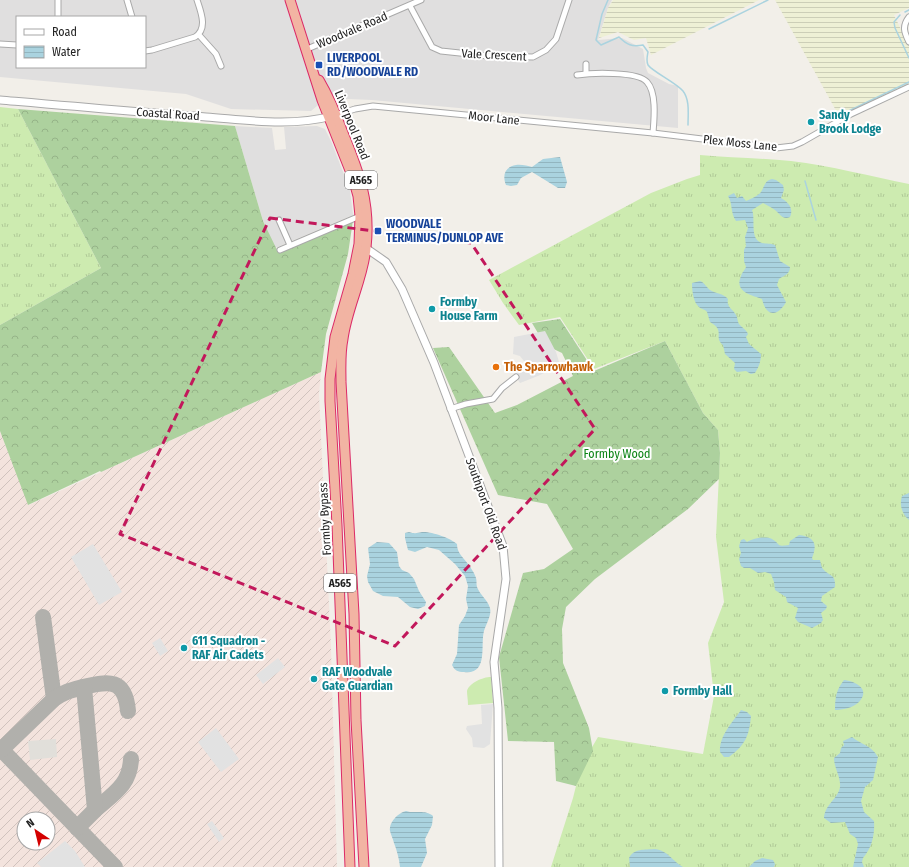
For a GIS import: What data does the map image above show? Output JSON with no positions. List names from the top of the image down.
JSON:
{
  "streets": {
    "highway": ["Liverpool Road", "A565", "Formby Bypass"],
    "street": [
      "Woodvale Road",
      "Vale Crescent",
      "Coastal Road",
      "Moor Lane",
      "Plex Moss Lane",
      "Southport Old Road"
    ]
  },
  "crossings": [
    ["Woodvale Road", "Vale Crescent"],
    ["Woodvale Road", "Liverpool Road"],
    ["Coastal Road", "Moor Lane"],
    ["Coastal Road", "Liverpool Road"],
    ["Moor Lane", "Liverpool Road"],
    ["Moor Lane", "Plex Moss Lane"],
    ["Liverpool Road", "Southport Old Road"],
    ["Liverpool Road", "Formby Bypass"],
    ["Southport Old Road", "Formby Bypass"]
  ],
  "parks": ["Formby Wood"],
  "places": {
    "transit": ["LIVERPOOL RD/WOODVALE RD", "WOODVALE TERMINUS/DUNLOP AVE"],
    "other": [
      "Sandy Brook Lodge",
      "Formby House Farm",
      "The Sparrowhawk",
      "611 Squadron - RAF Air Cadets",
      "RAF Woodvale Gate Guardian",
      "Formby Hall"
    ]
  },
  "legend": ["Road", "Water"],
  "north": "top left"
}
